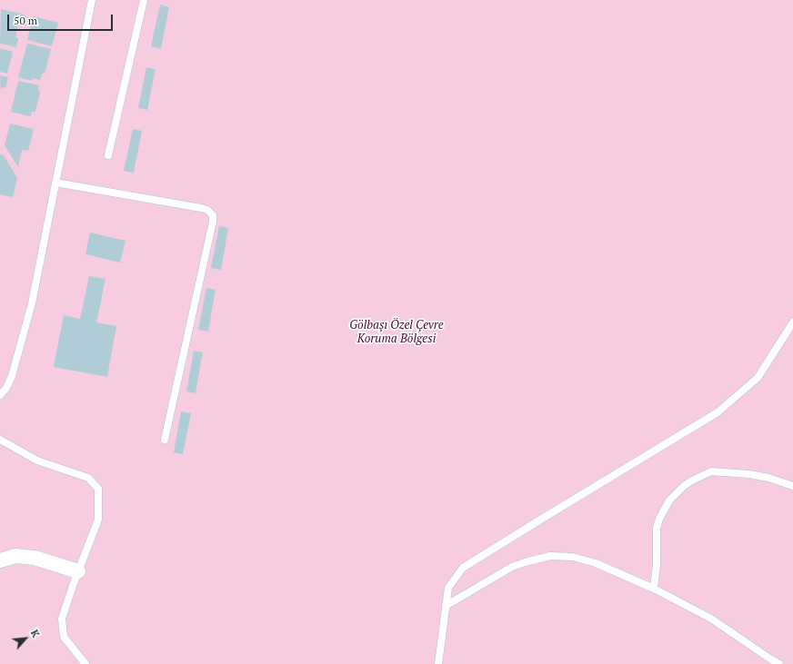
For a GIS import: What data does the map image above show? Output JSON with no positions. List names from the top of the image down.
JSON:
{
  "parks": ["Gölbaşı Özel Çevre Koruma Bölgesi"],
  "scale_bar": "50 m",
  "north": "top right"
}
